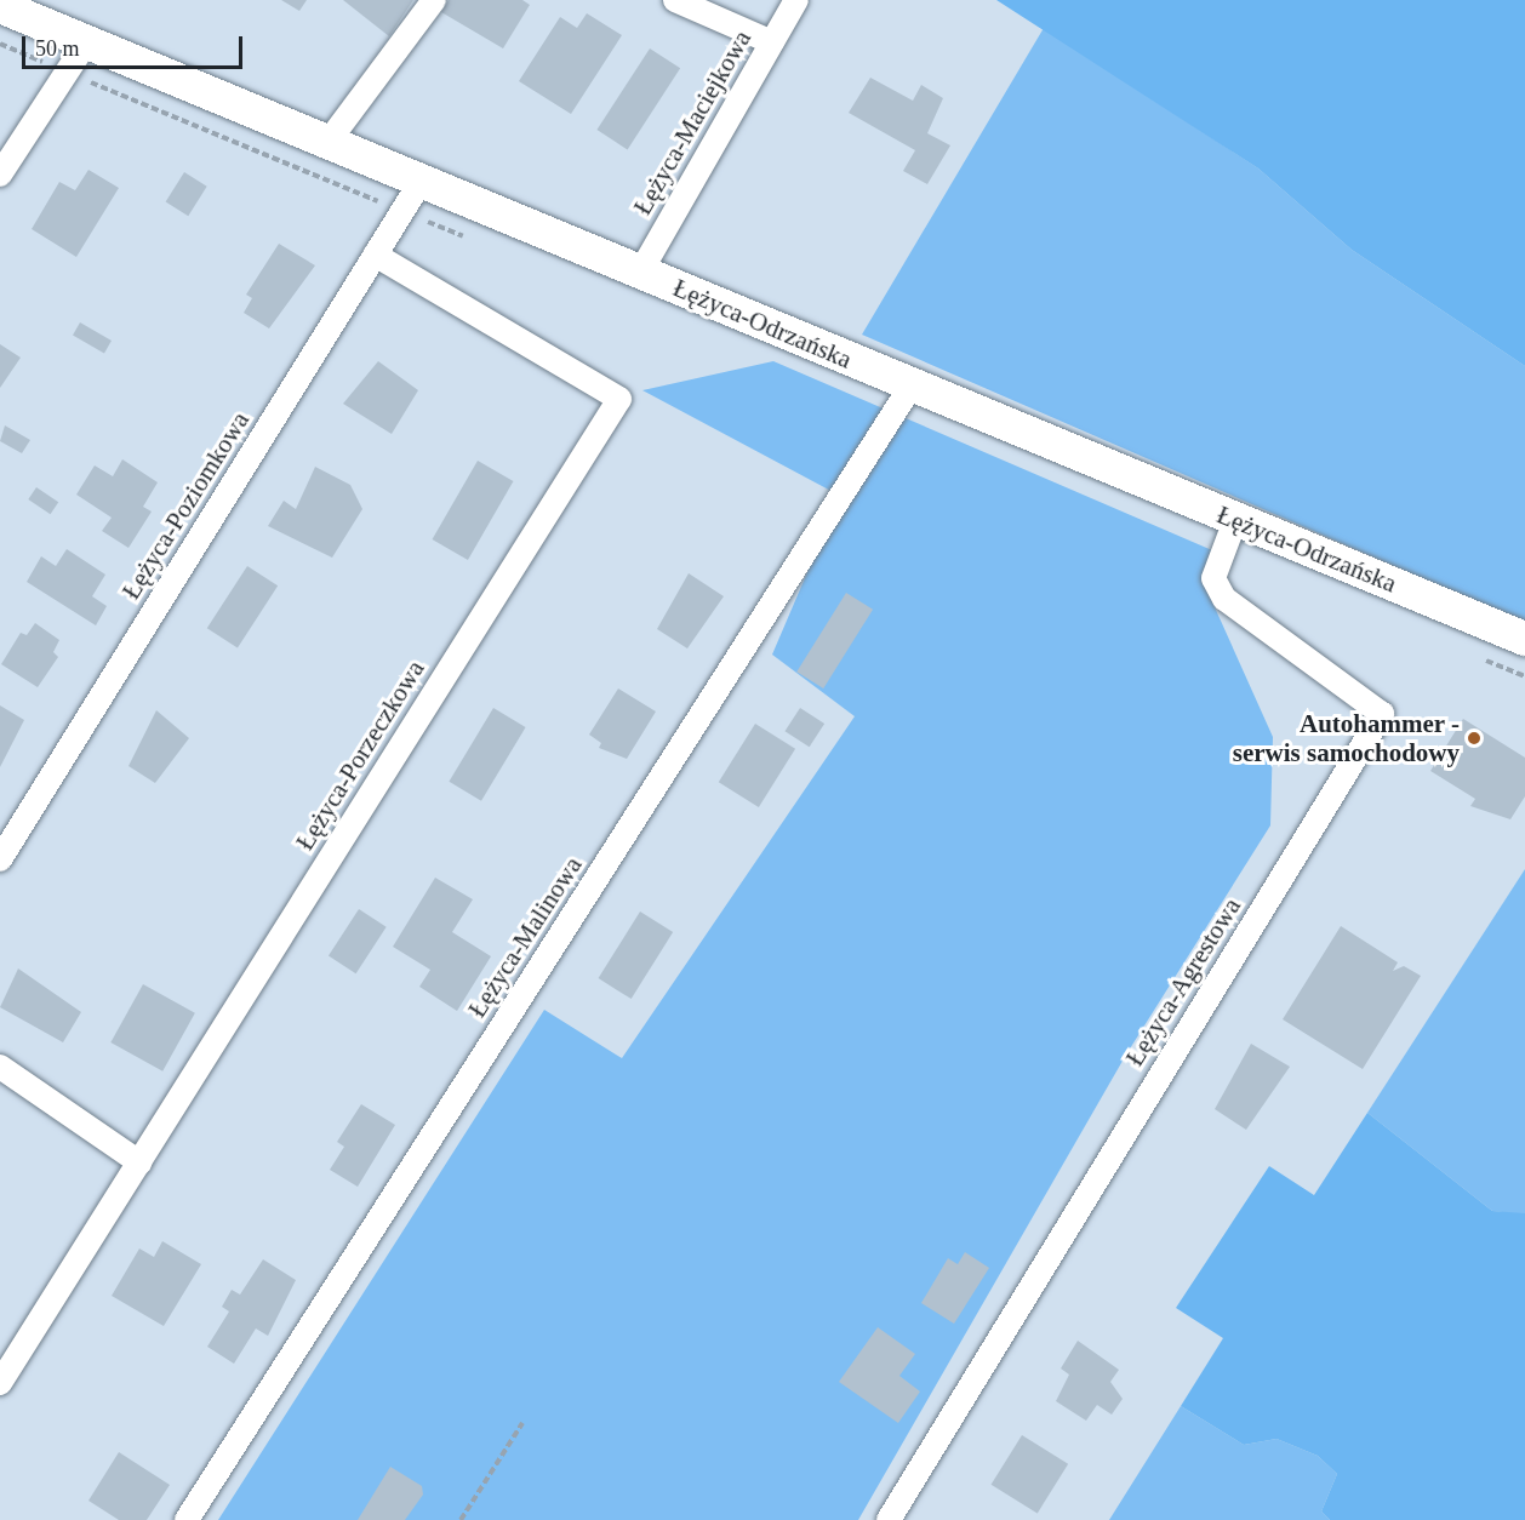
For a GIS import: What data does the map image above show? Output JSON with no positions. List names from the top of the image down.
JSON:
{
  "streets": {
    "main road": ["Łężyca-Odrzańska"],
    "street": [
      "Łężyca-Maciejkowa",
      "Łężyca-Poziomkowa",
      "Łężyca-Porzeczkowa",
      "Łężyca-Malinowa",
      "Łężyca-Agrestowa"
    ]
  },
  "crossings": [
    ["Łężyca-Maciejkowa", "Łężyca-Odrzańska"],
    ["Łężyca-Odrzańska", "Łężyca-Poziomkowa"],
    ["Łężyca-Odrzańska", "Łężyca-Malinowa"],
    ["Łężyca-Odrzańska", "Łężyca-Agrestowa"],
    ["Łężyca-Poziomkowa", "Łężyca-Porzeczkowa"]
  ],
  "places": ["Autohammer - serwis samochodowy"],
  "scale_bar": "50 m"
}
